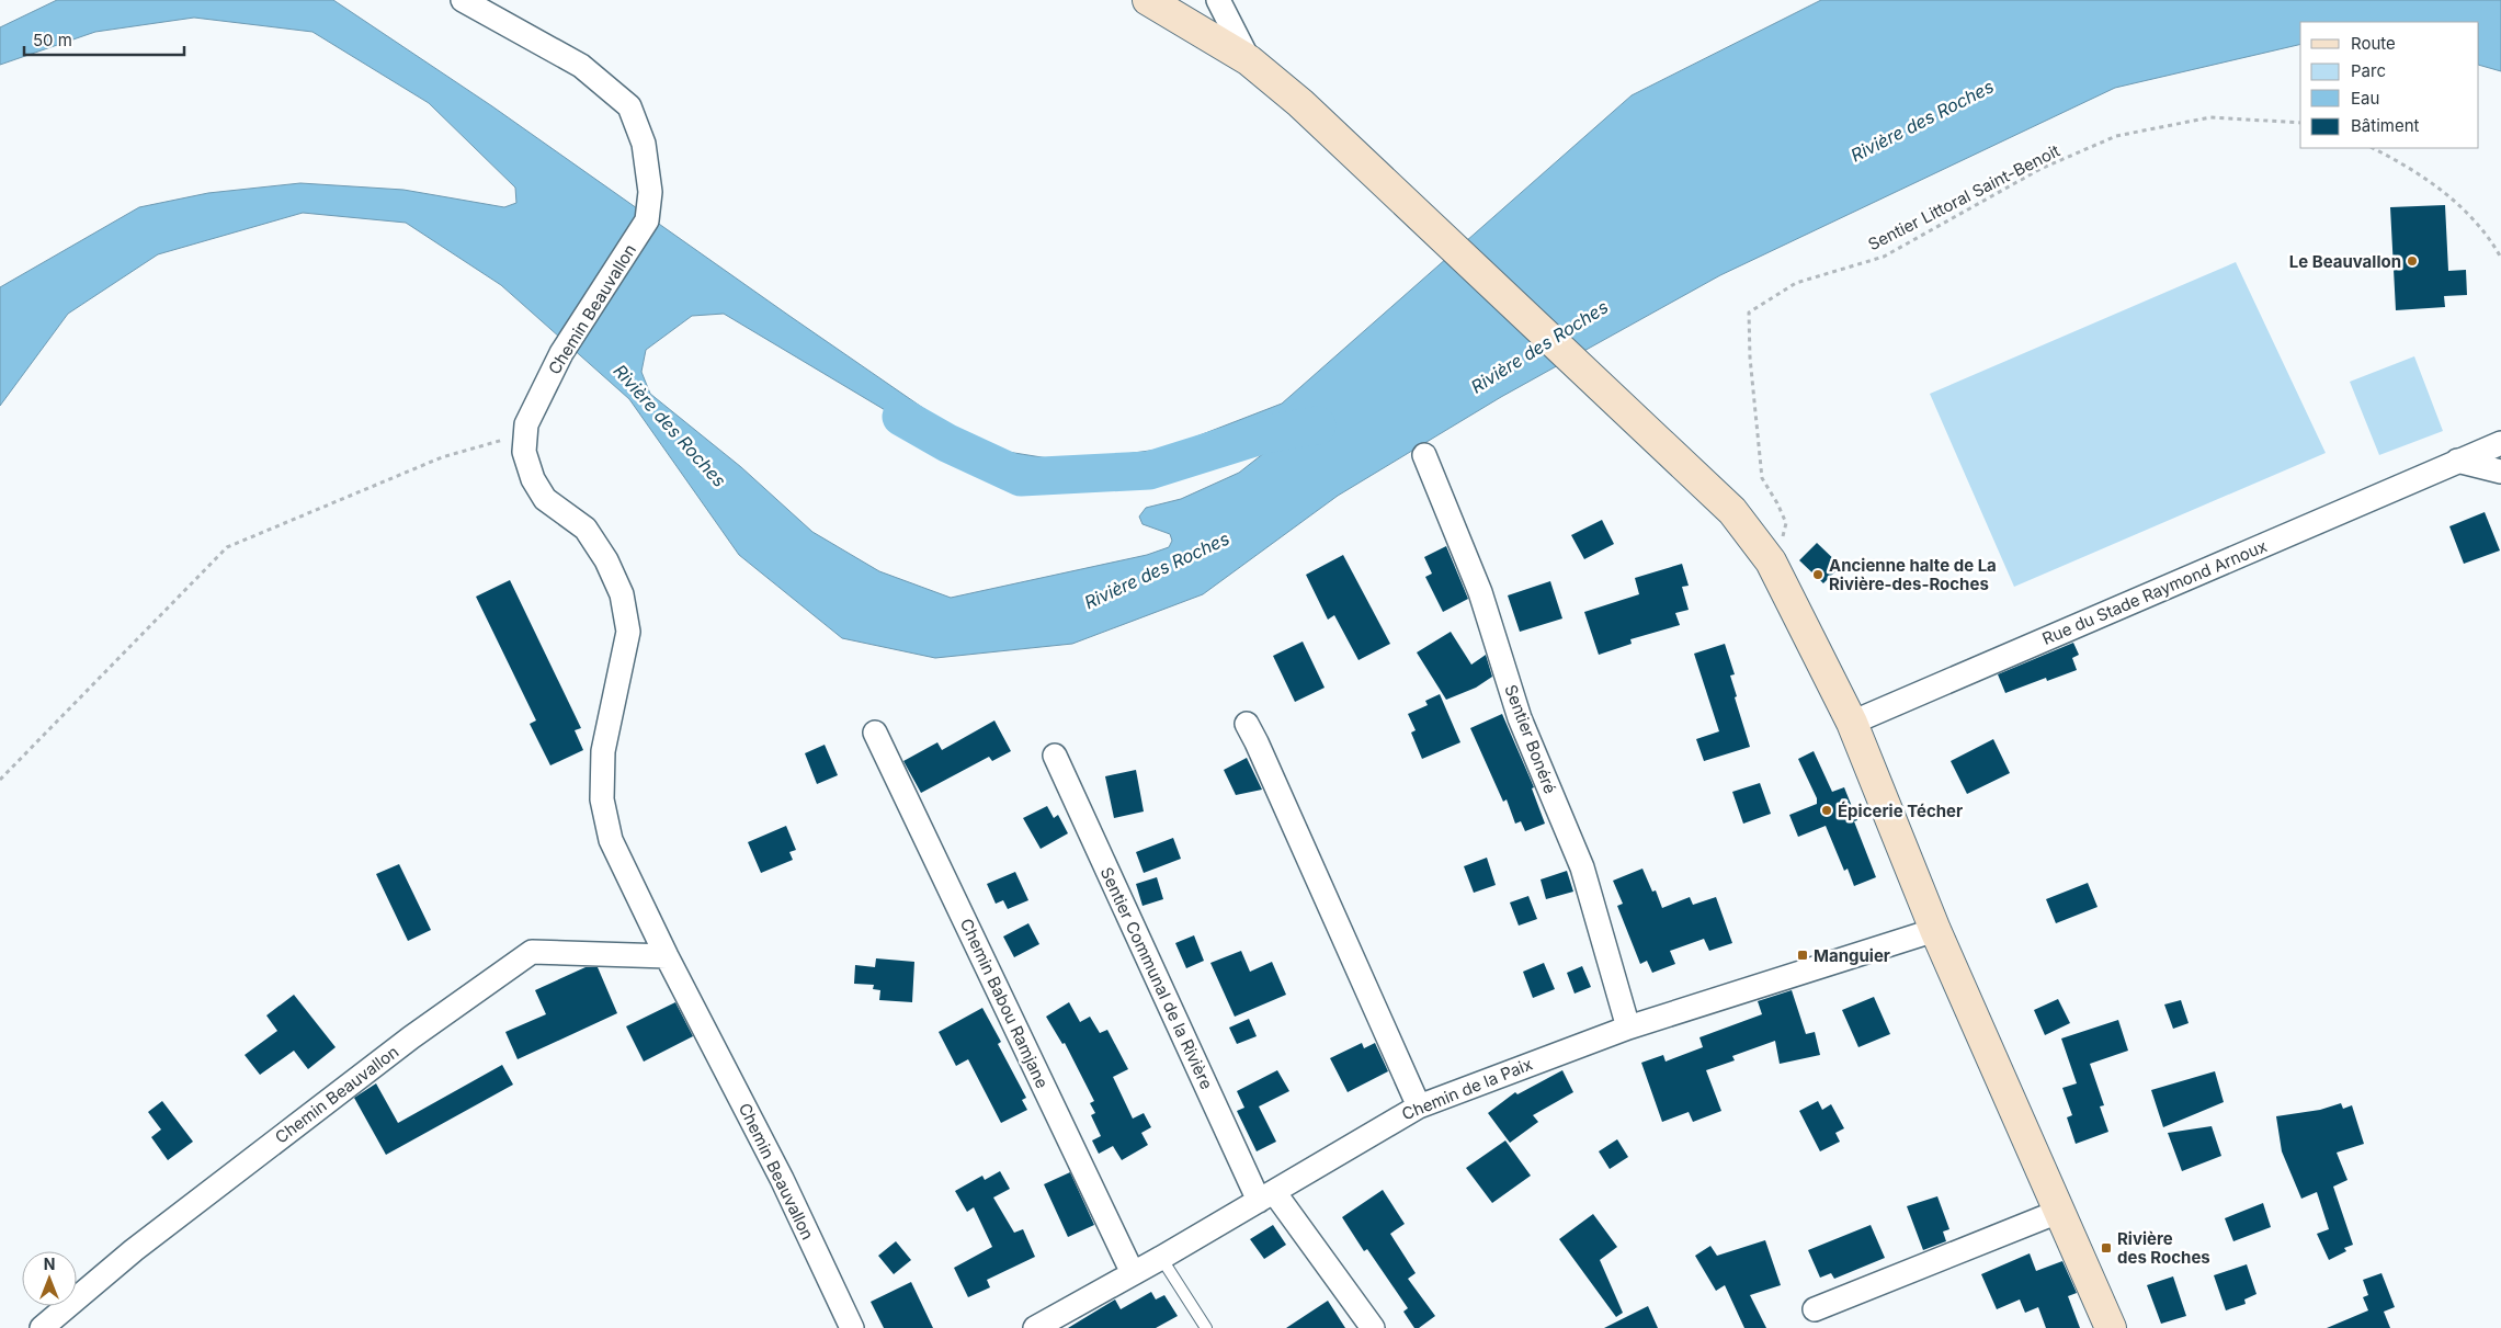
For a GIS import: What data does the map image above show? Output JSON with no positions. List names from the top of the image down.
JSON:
{
  "streets": {
    "street": [
      "Chemin Beauvallon",
      "Rue du Stade Raymond Arnoux",
      "Sentier Bonéré",
      "Sentier Communal de la Rivière",
      "Chemin Babou Ramjane",
      "Chemin de la Paix"
    ],
    "path": ["Sentier Littoral Saint-Benoit"]
  },
  "crossings": [
    ["Sentier Bonéré", "Chemin de la Paix"],
    ["Sentier Communal de la Rivière", "Chemin de la Paix"],
    ["Chemin Babou Ramjane", "Chemin de la Paix"]
  ],
  "water": ["Rivière des Roches"],
  "places": {
    "other": ["Le Beauvallon", "Ancienne halte de La Rivière-des-Roches", "Épicerie Técher"],
    "transit": ["Manguier", "Rivière des Roches"]
  },
  "legend": [
    "Route",
    "Parc",
    "Eau",
    "Bâtiment"
  ],
  "scale_bar": "50 m",
  "north": "top"
}
